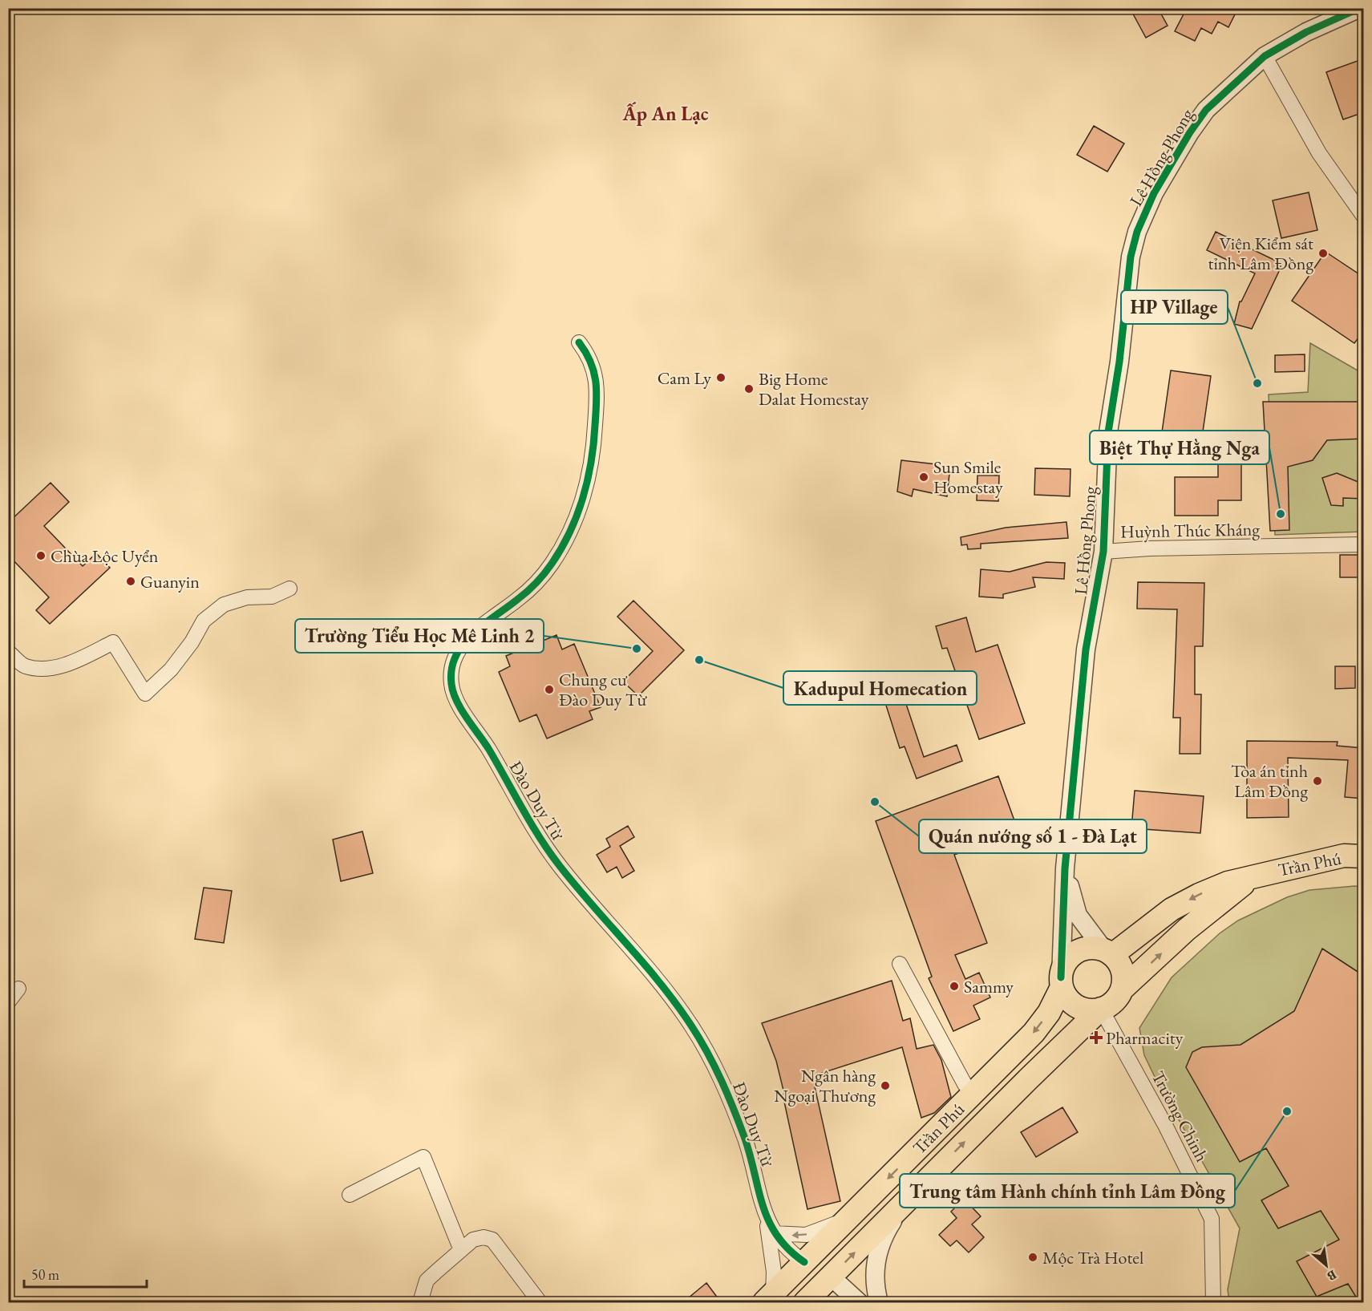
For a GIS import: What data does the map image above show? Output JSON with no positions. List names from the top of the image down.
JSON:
{
  "streets": {
    "main road": ["Trần Phú"],
    "street": [
      "Lê Hồng Phong",
      "Huỳnh Thúc Kháng",
      "Đào Duy Từ",
      "Trường Chinh"
    ]
  },
  "crossings": [
    ["Lê Hồng Phong", "Huỳnh Thúc Kháng"],
    ["Lê Hồng Phong", "Trần Phú"],
    ["Lê Hồng Phong", "Trường Chinh"],
    ["Đào Duy Từ", "Trần Phú"],
    ["Trần Phú", "Trường Chinh"]
  ],
  "districts": ["Ấp An Lạc"],
  "places": {
    "other": [
      "Viện Kiểm sát tỉnh Lâm Đồng",
      "Cam Ly",
      "HP Village",
      "Big Home Dalat Homestay",
      "Sun Smile Homestay",
      "Biệt Thự Hằng Nga",
      "Chùa Lộc Uyển",
      "Guanyin",
      "Trường Tiểu Học Mê Linh 2",
      "Kadupul Homecation",
      "Chung cư Đào Duy Từ",
      "Tòa án tỉnh Lâm Đồng",
      "Quán nướng số 1 - Đà Lạt",
      "Sammy",
      "Ngân hàng Ngoại Thương",
      "Trung tâm Hành chính tỉnh Lâm Đồng",
      "Mộc Trà Hotel"
    ],
    "health": ["Pharmacity"]
  },
  "scale_bar": "50 m",
  "north": "bottom right"
}
